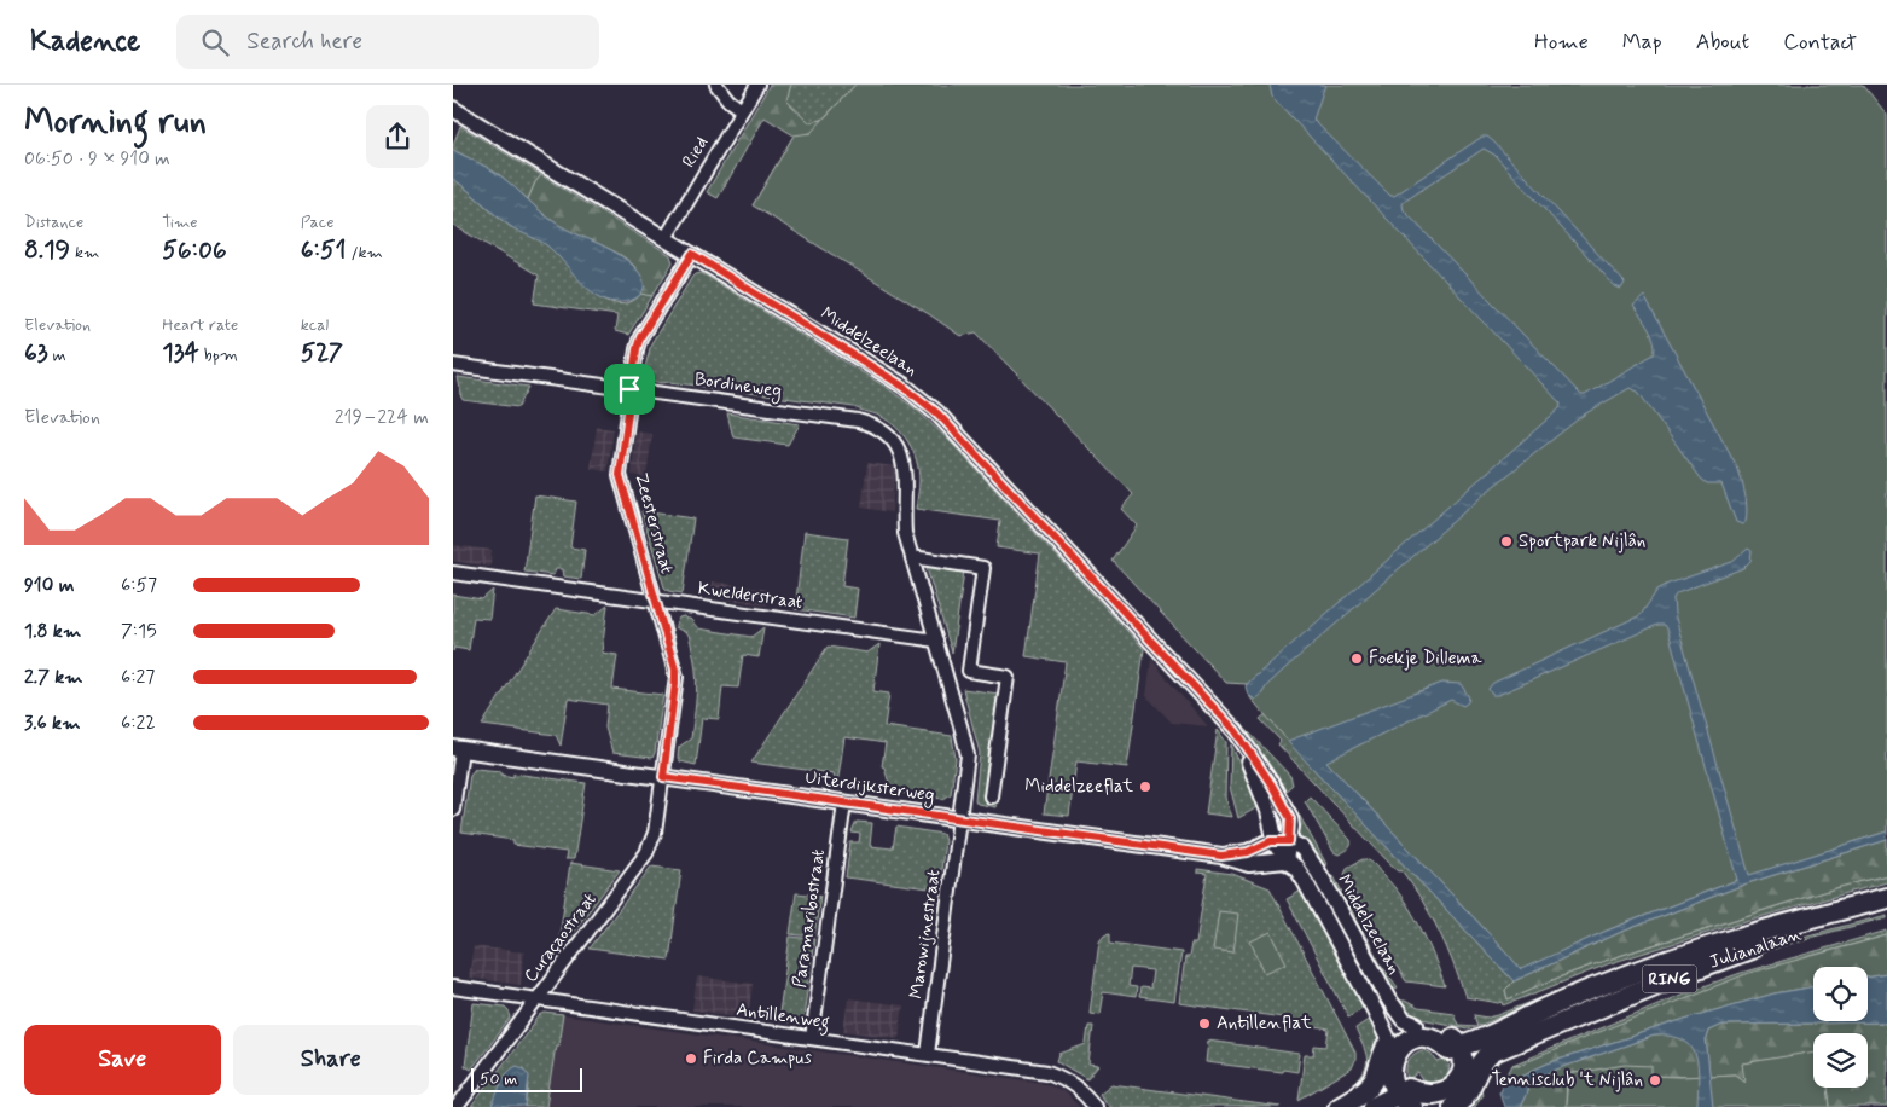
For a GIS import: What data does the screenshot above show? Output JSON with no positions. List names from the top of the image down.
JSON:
{
  "streets": {
    "main road": ["Julianalaan", "RING"],
    "street": [
      "Ried",
      "Middelzeelaan",
      "Bordineweg",
      "Zeesterstraat",
      "Kwelderstraat",
      "Uiterdijksterweg",
      "Paramaribostraat",
      "Marowijnestraat",
      "Curaçaostraat",
      "Antillenweg"
    ]
  },
  "crossings": [
    ["Ried", "Middelzeelaan"],
    ["Middelzeelaan", "Zeesterstraat"],
    ["Middelzeelaan", "Uiterdijksterweg"],
    ["Middelzeelaan", "RING"],
    ["Bordineweg", "Zeesterstraat"],
    ["Bordineweg", "Kwelderstraat"],
    ["Bordineweg", "Uiterdijksterweg"],
    ["Bordineweg", "Marowijnestraat"],
    ["Zeesterstraat", "Kwelderstraat"],
    ["Zeesterstraat", "Uiterdijksterweg"],
    ["Zeesterstraat", "Curaçaostraat"],
    ["Uiterdijksterweg", "Paramaribostraat"],
    ["Uiterdijksterweg", "Marowijnestraat"],
    ["Uiterdijksterweg", "Curaçaostraat"],
    ["Paramaribostraat", "Antillenweg"],
    ["Marowijnestraat", "Antillenweg"],
    ["Curaçaostraat", "Antillenweg"],
    ["Julianalaan", "RING"]
  ],
  "places": [
    "Sportpark Nijlân",
    "Foekje Dillema",
    "Middelzeeflat",
    "Antillenflat",
    "Firda Campus",
    "Tennisclub 't Nijlân"
  ],
  "scale_bar": "50 m",
  "page": {
    "header": "Kadence",
    "search": "Search here",
    "nav": [
      "Home",
      "Map",
      "About",
      "Contact"
    ],
    "heading": ["Morning run", "06:50 · 9 × 910 m"],
    "stats": [
      ["Distance", "8.19 km"],
      ["Time", "56:06"],
      ["Pace", "6:51 /km"],
      ["Elevation", "63 m"],
      ["Heart rate", "134 bpm"],
      ["kcal", "527"]
    ],
    "chart": ["Elevation", "219–224 m"],
    "list": [
      {
        "name": "910 m",
        "note": "6:57"
      },
      {
        "name": "1.8 km",
        "note": "7:15"
      },
      {
        "name": "2.7 km",
        "note": "6:27"
      },
      {
        "name": "3.6 km",
        "note": "6:22"
      }
    ],
    "buttons": ["Save", "Share"],
    "scale": "50 m"
  }
}
